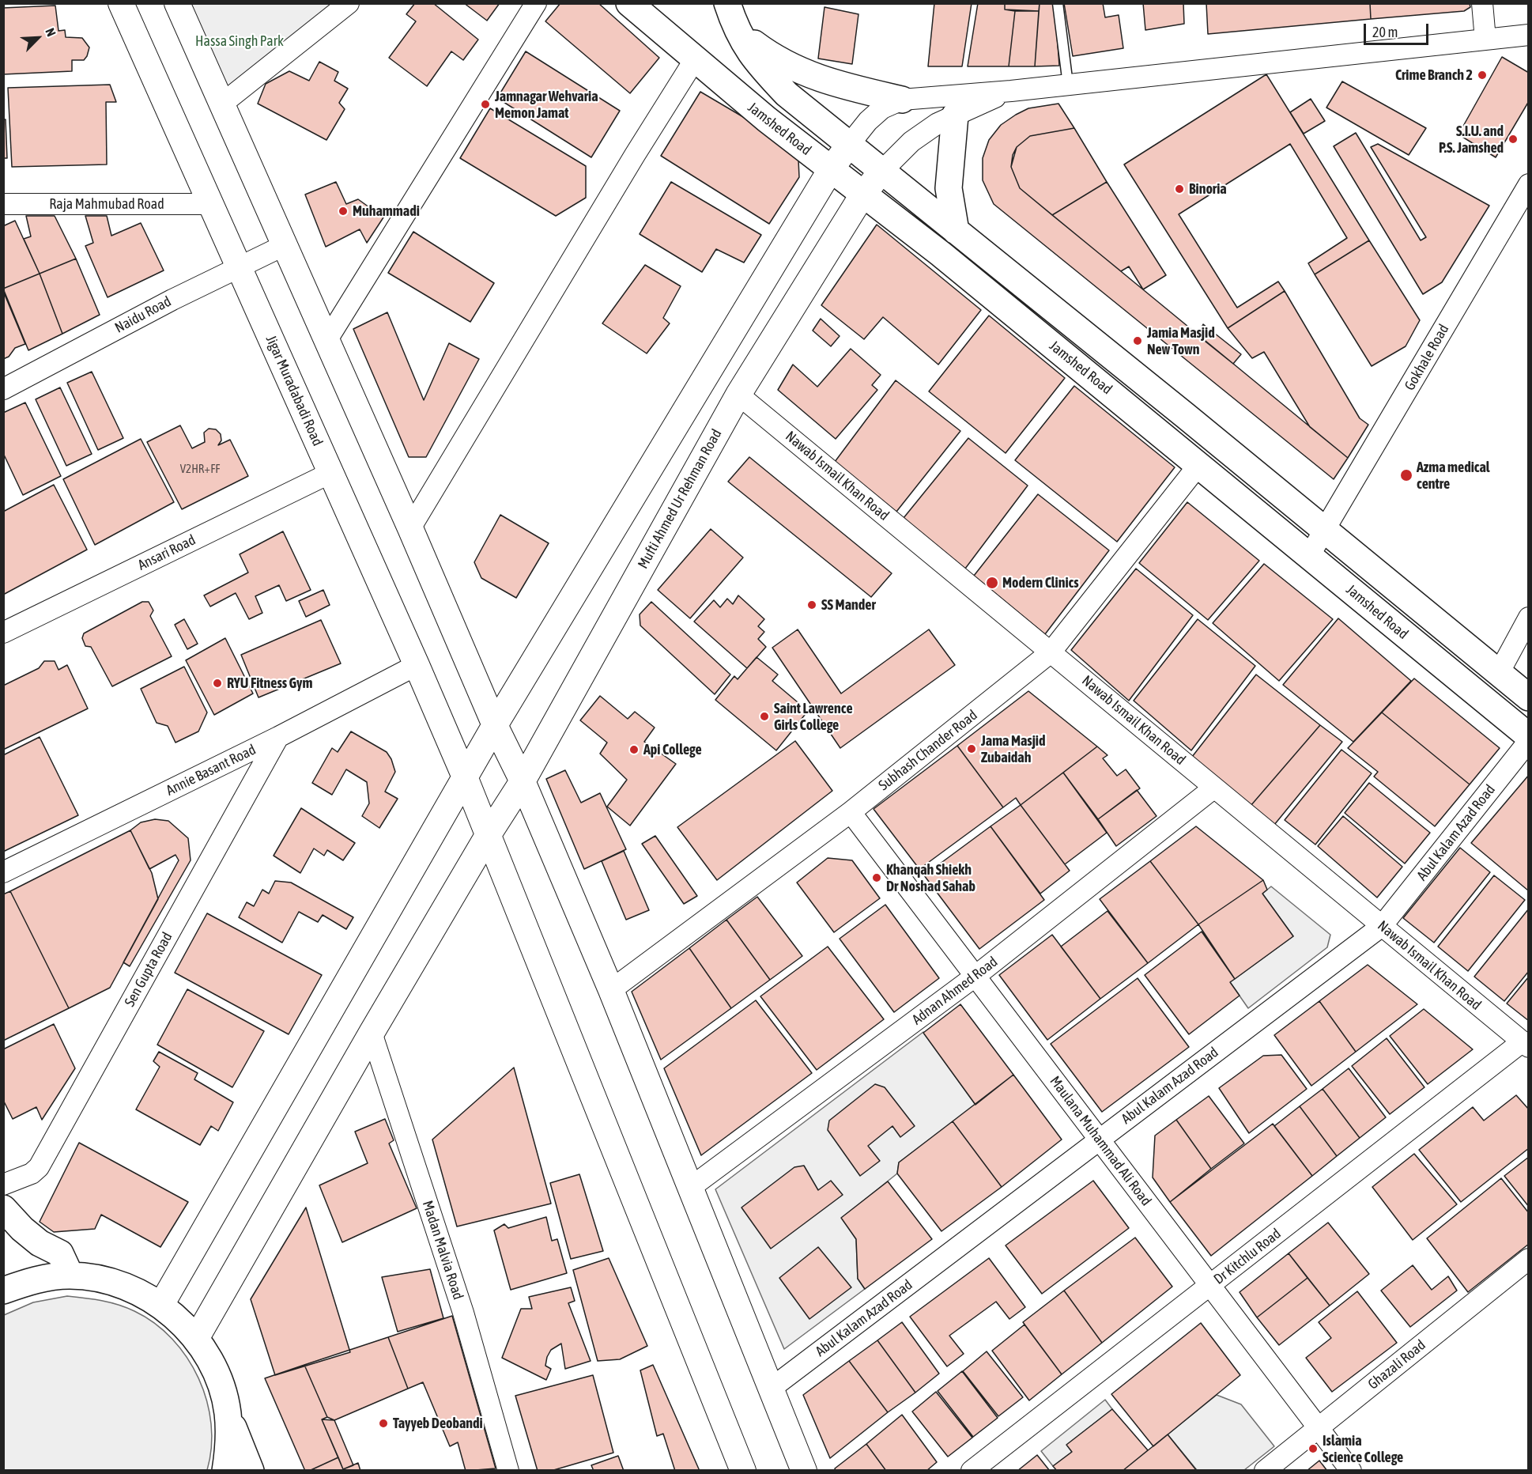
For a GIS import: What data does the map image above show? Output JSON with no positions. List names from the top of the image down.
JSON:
{
  "streets": {
    "main road": ["Jamshed Road"],
    "street": [
      "Raja Mahmubad Road",
      "Naidu Road",
      "Gokhale Road",
      "Jigar Muradabadi Road",
      "Nawab Ismail Khan Road",
      "Mufti Ahmed Ur Rehman Road",
      "Ansari Road",
      "Subhash Chander Road",
      "Annie Basant Road",
      "Abul Kalam Azad Road",
      "Sen Gupta Road",
      "Adnan Ahmed Road",
      "Maulana Muhammad Ali Road",
      "Madan Malvia Road",
      "Dr Kitchlu Road",
      "Ghazali Road"
    ]
  },
  "crossings": [
    ["Jamshed Road", "Gokhale Road"],
    ["Jamshed Road", "Mufti Ahmed Ur Rehman Road"],
    ["Jamshed Road", "Subhash Chander Road"],
    ["Raja Mahmubad Road", "Jigar Muradabadi Road"],
    ["Naidu Road", "Jigar Muradabadi Road"],
    ["Jigar Muradabadi Road", "Mufti Ahmed Ur Rehman Road"],
    ["Jigar Muradabadi Road", "Ansari Road"],
    ["Jigar Muradabadi Road", "Annie Basant Road"],
    ["Nawab Ismail Khan Road", "Mufti Ahmed Ur Rehman Road"],
    ["Nawab Ismail Khan Road", "Subhash Chander Road"],
    ["Nawab Ismail Khan Road", "Abul Kalam Azad Road"],
    ["Nawab Ismail Khan Road", "Adnan Ahmed Road"],
    ["Nawab Ismail Khan Road", "Dr Kitchlu Road"],
    ["Mufti Ahmed Ur Rehman Road", "Madan Malvia Road"],
    ["Subhash Chander Road", "Maulana Muhammad Ali Road"],
    ["Annie Basant Road", "Sen Gupta Road"],
    ["Abul Kalam Azad Road", "Maulana Muhammad Ali Road"],
    ["Adnan Ahmed Road", "Maulana Muhammad Ali Road"],
    ["Maulana Muhammad Ali Road", "Dr Kitchlu Road"],
    ["Maulana Muhammad Ali Road", "Ghazali Road"]
  ],
  "parks": ["Hassa Singh Park"],
  "places": [
    "Crime Branch 2",
    "Jamnagar Wehvaria Memon Jamat",
    "S.I.U. and P.S. Jamshed",
    "Binoria",
    "Muhammadi",
    "Jamia Masjid New Town",
    "Azma medical centre",
    "Modern Clinics",
    "SS Mander",
    "RYU Fitness Gym",
    "Saint Lawrence Girls College",
    "Jama Masjid Zubaidah",
    "Api College",
    "Khanqah Shiekh Dr Noshad Sahab",
    "Tayyeb Deobandi",
    "Islamia Science College"
  ],
  "house_numbers": ["V2HR+FF"],
  "scale_bar": "20 m",
  "north": "top right"
}
